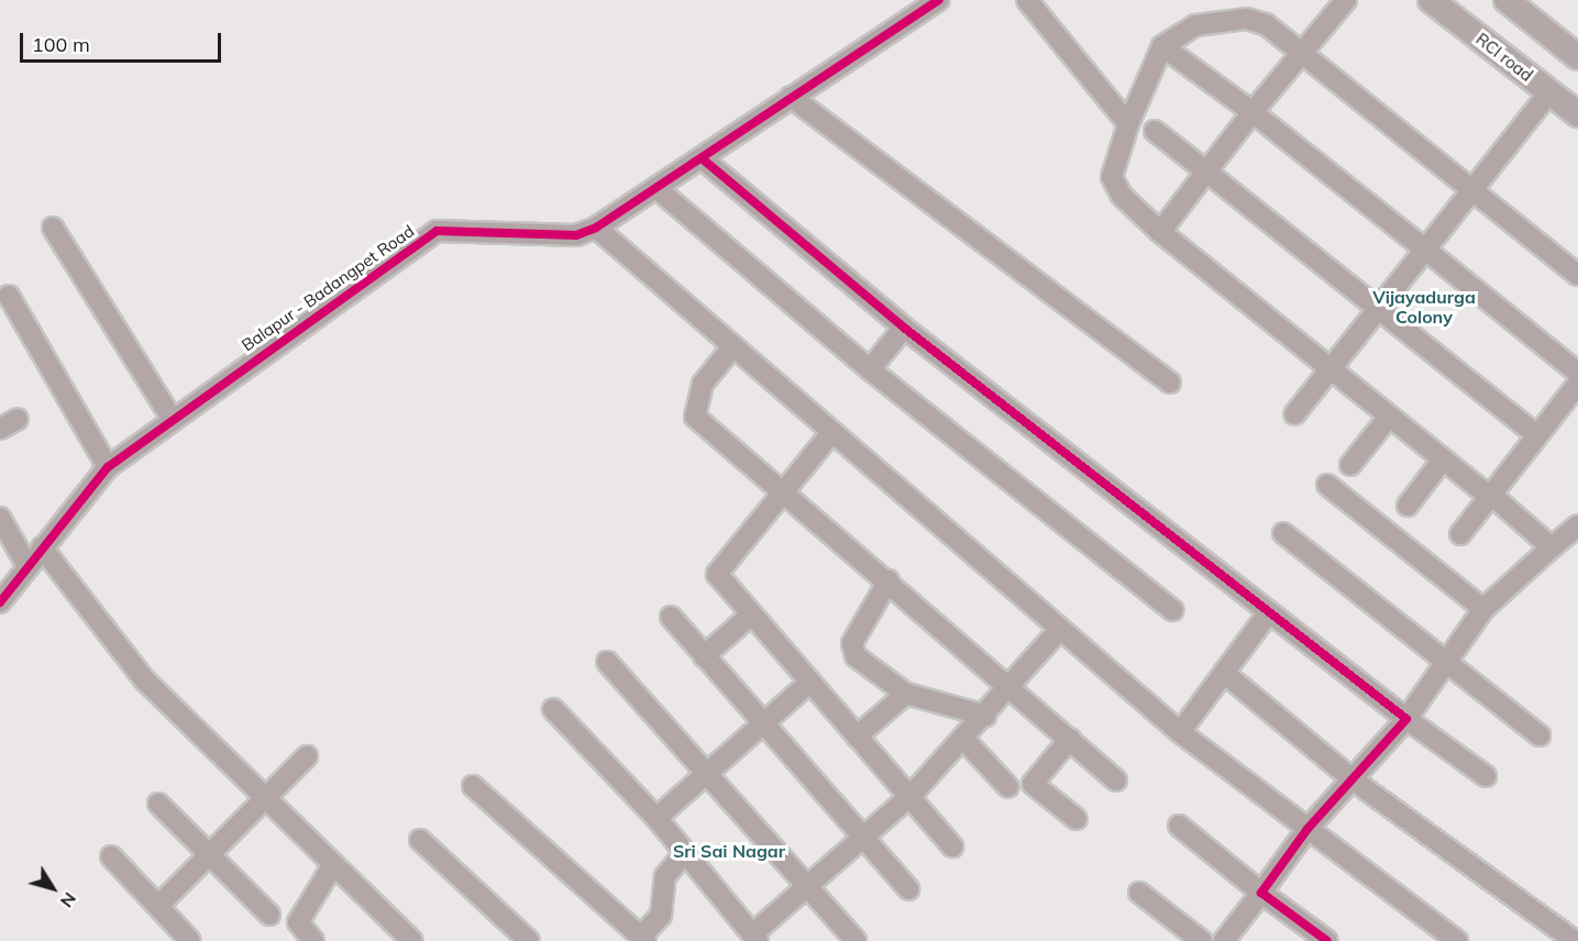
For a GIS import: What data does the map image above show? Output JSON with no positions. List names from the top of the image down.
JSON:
{
  "streets": {
    "main road": ["RCI road"],
    "street": ["Balapur - Badangpet Road"]
  },
  "districts": ["Vijayadurga Colony", "Sri Sai Nagar"],
  "scale_bar": "100 m",
  "north": "bottom right"
}
